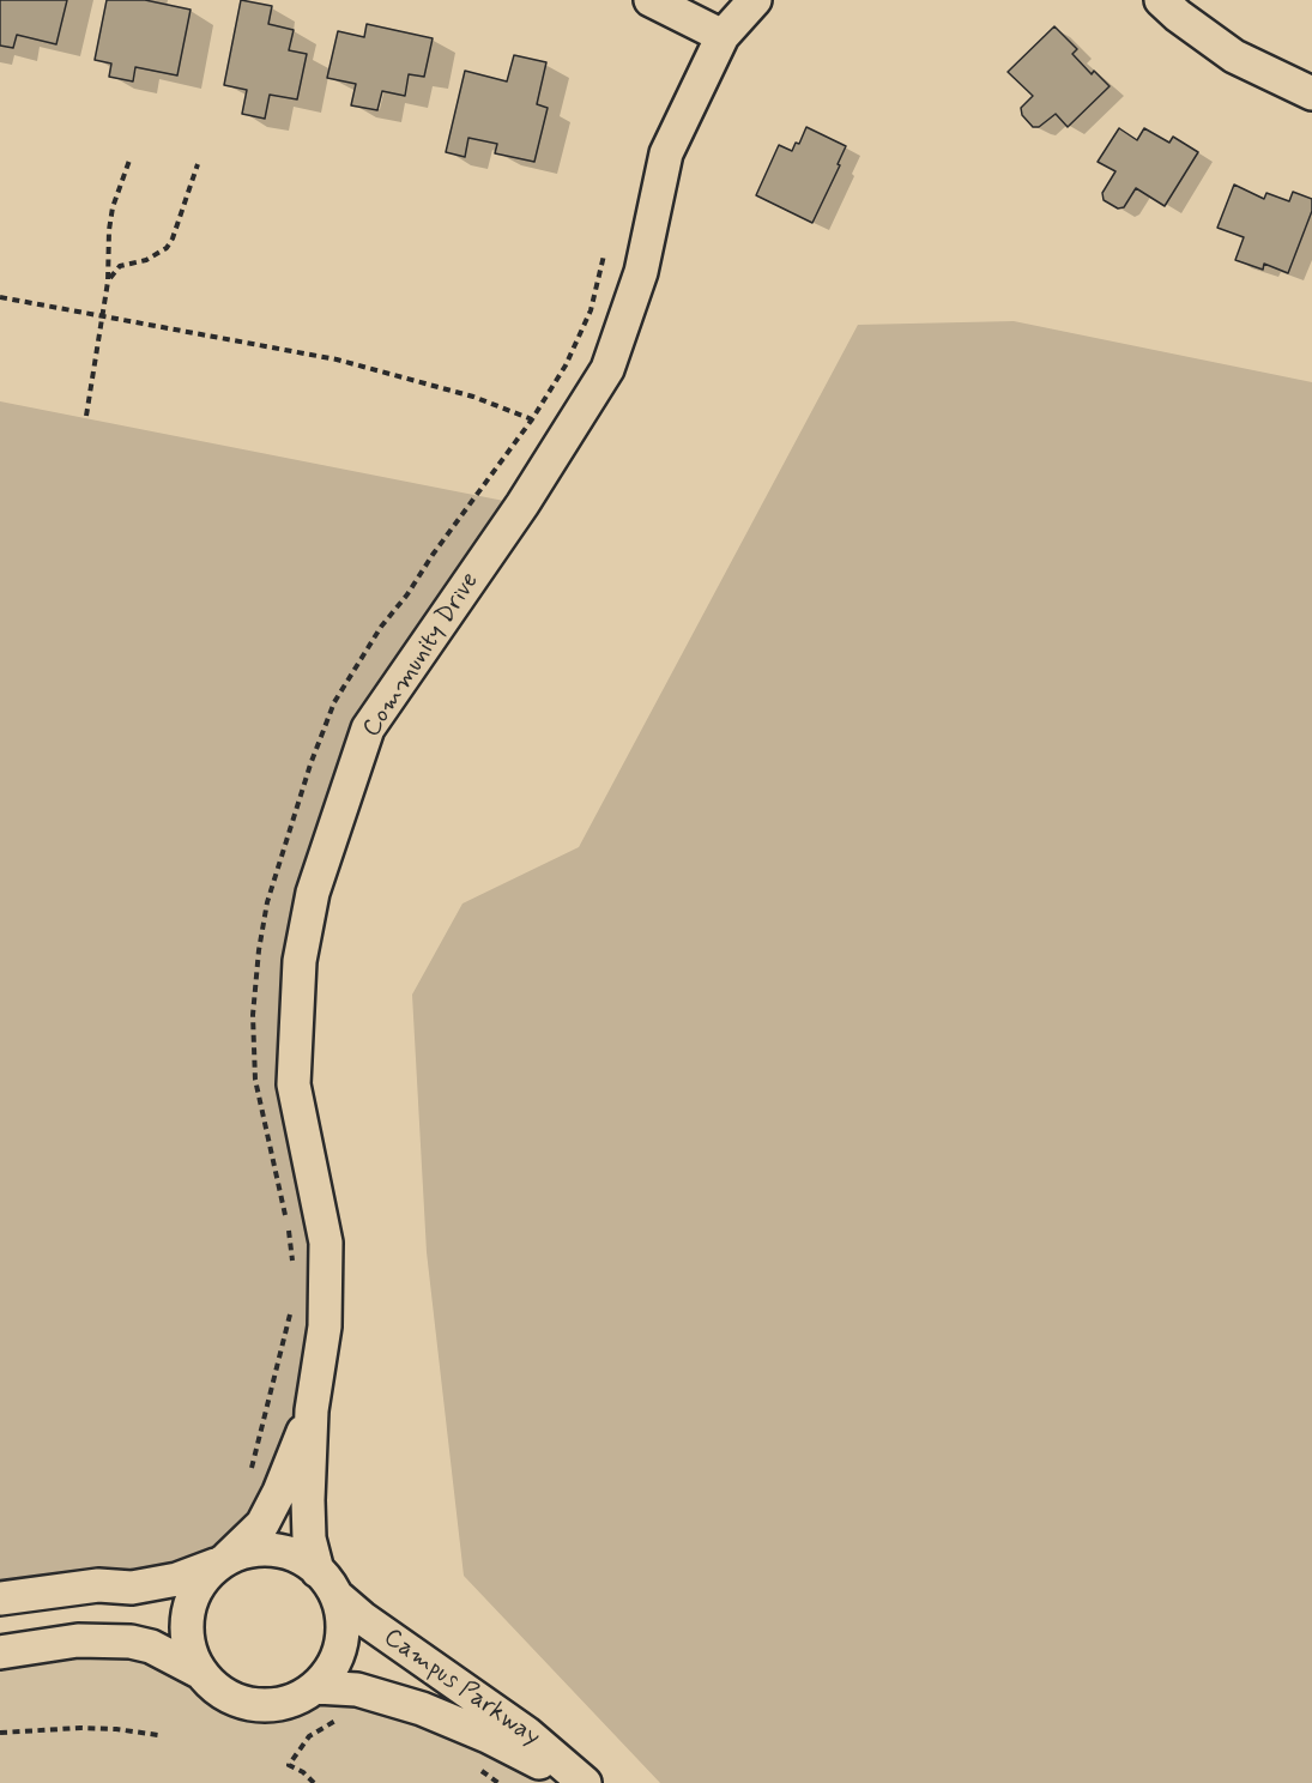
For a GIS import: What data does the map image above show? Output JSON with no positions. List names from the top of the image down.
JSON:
{
  "streets": {
    "street": ["Community Drive", "Campus Parkway"]
  },
  "crossings": [
    ["Community Drive", "Campus Parkway"]
  ]
}
